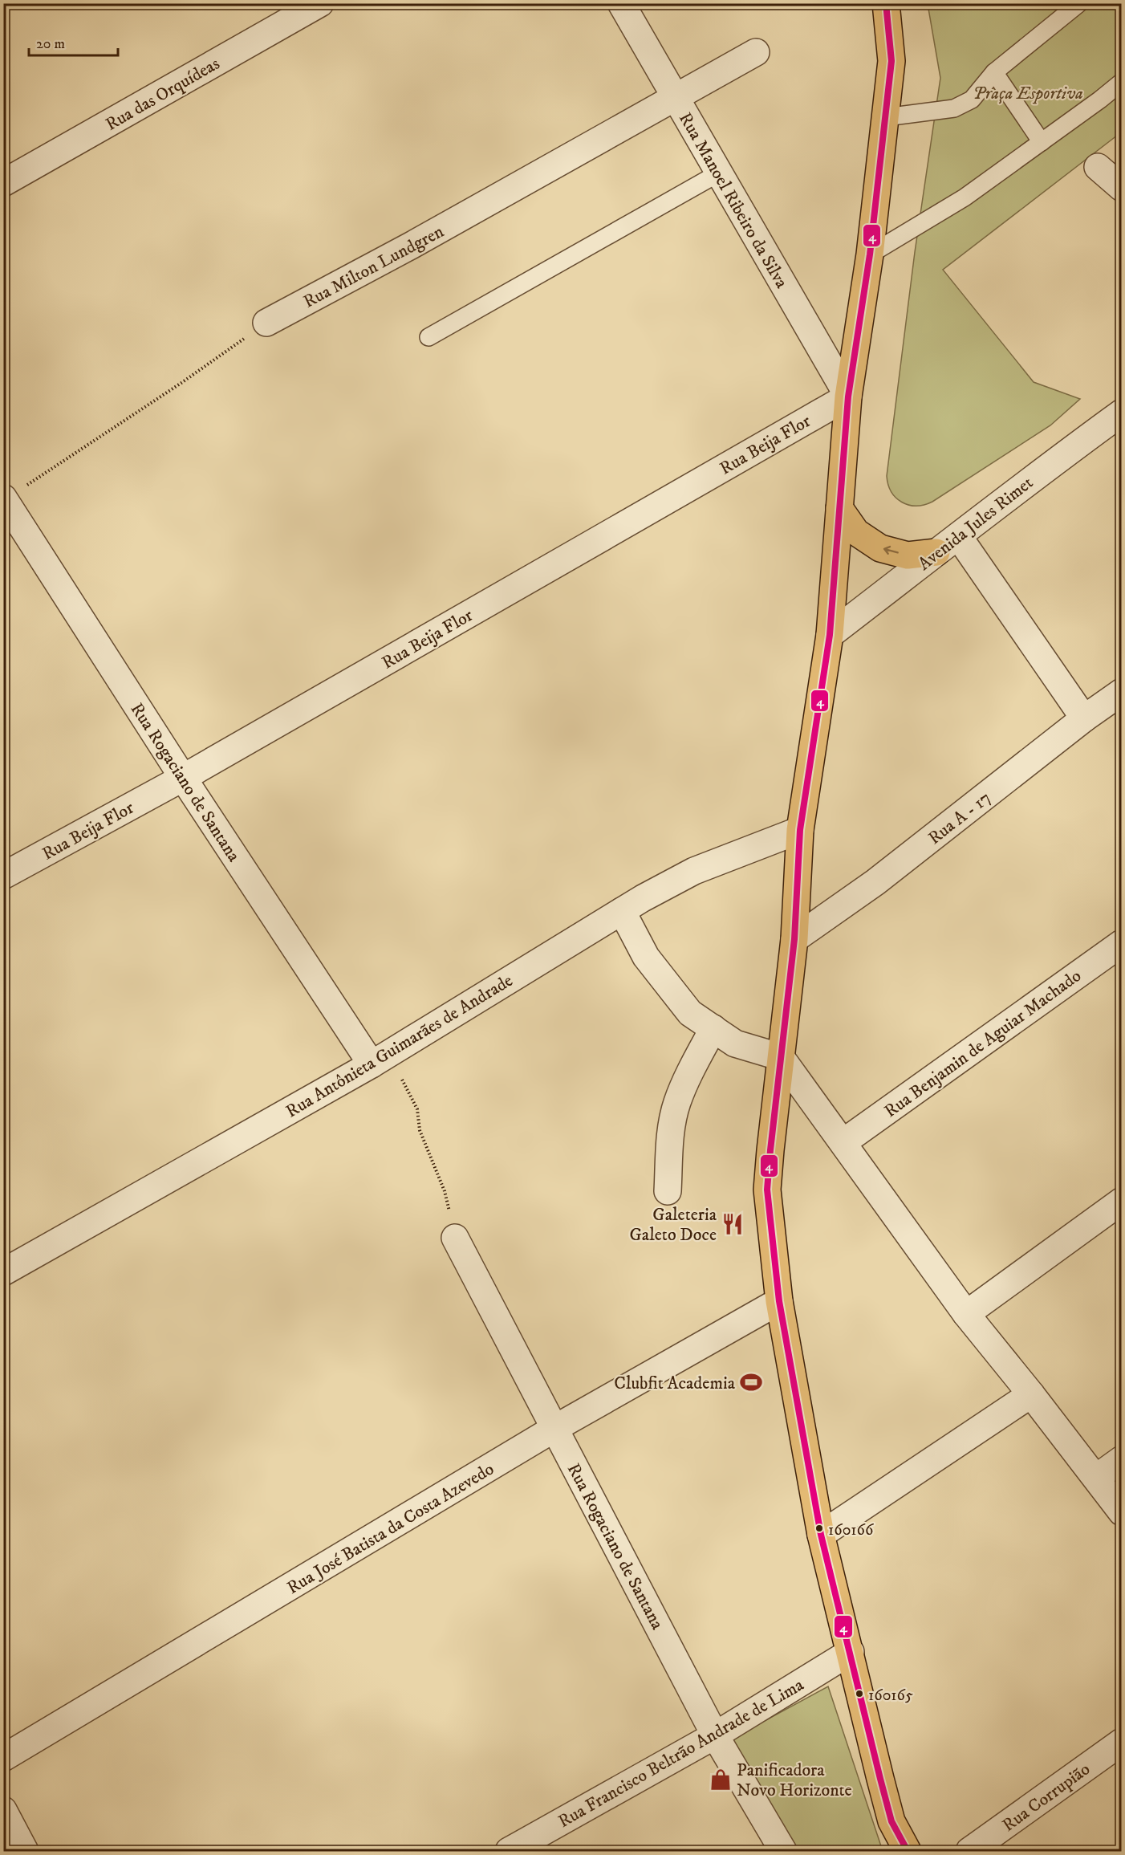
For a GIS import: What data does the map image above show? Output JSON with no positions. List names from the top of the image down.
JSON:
{
  "streets": {
    "street": [
      "Rua das Orquídeas",
      "Rua Manoel Ribeiro da Silva",
      "Rua Milton Lundgren",
      "Rua Beija Flor",
      "Avenida Jules Rimet",
      "Rua Rogaciano de Santana",
      "Rua A - 17",
      "Rua Benjamin de Aguiar Machado",
      "Rua Antônieta Guimarães de Andrade",
      "Rua José Batista da Costa Azevedo",
      "Rua Francisco Beltrão Andrade de Lima",
      "Rua Corrupião"
    ]
  },
  "crossings": [
    ["Rua Manoel Ribeiro da Silva", "Rua Milton Lundgren"],
    ["Rua Manoel Ribeiro da Silva", "Rua Beija Flor"],
    ["Rua Beija Flor", "Rua Rogaciano de Santana"],
    ["Rua Rogaciano de Santana", "Rua Antônieta Guimarães de Andrade"],
    ["Rua Rogaciano de Santana", "Rua José Batista da Costa Azevedo"],
    ["Rua Rogaciano de Santana", "Rua Francisco Beltrão Andrade de Lima"]
  ],
  "parks": ["Praça Esportiva"],
  "places": {
    "restaurant": ["Galeteria Galeto Doce"],
    "sports": ["Clubfit Academia"],
    "other": ["160166", "160165"],
    "shop": ["Panificadora Novo Horizonte"]
  },
  "lines": ["transit line 4"],
  "scale_bar": "20 m"
}
